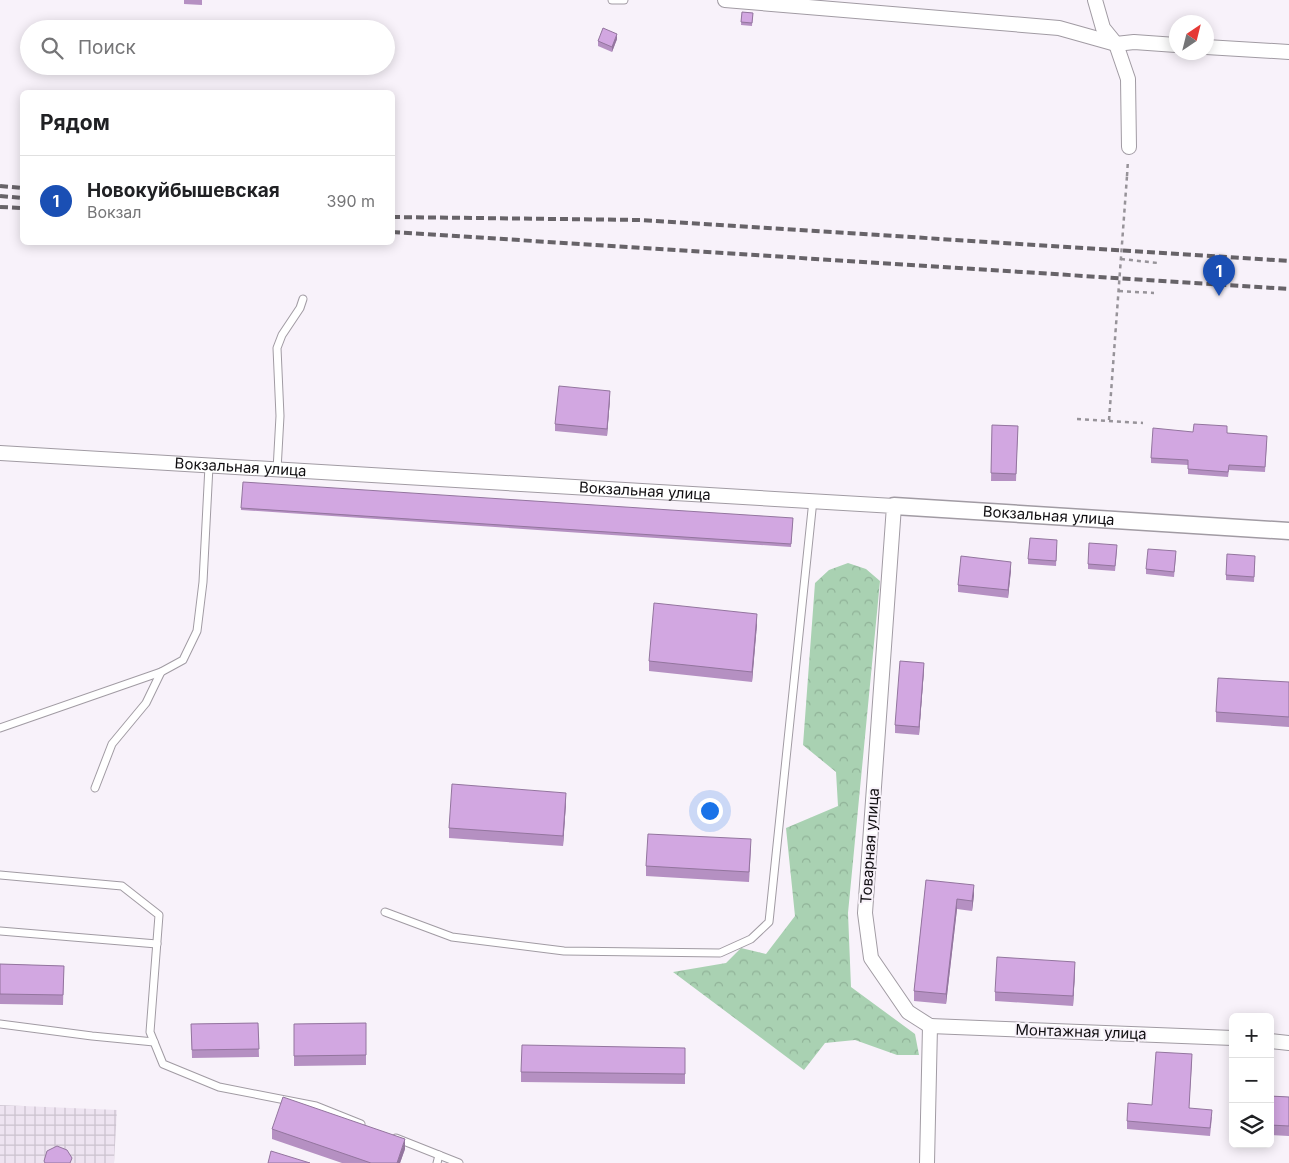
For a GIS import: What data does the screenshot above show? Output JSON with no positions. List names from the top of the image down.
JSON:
{
  "streets": {
    "street": ["Вокзальная улица", "Товарная улица", "Монтажная улица"]
  },
  "crossings": [
    ["Вокзальная улица", "Товарная улица"],
    ["Товарная улица", "Монтажная улица"]
  ],
  "north": "top right",
  "page": {
    "search": "Поиск",
    "heading": "Рядом",
    "list": [
      {
        "mark": "1",
        "name": "Новокуйбышевская",
        "note": "Вокзал",
        "value": "390 m"
      }
    ],
    "pins": "1",
    "map_buttons": ["+", "−"]
  }
}
